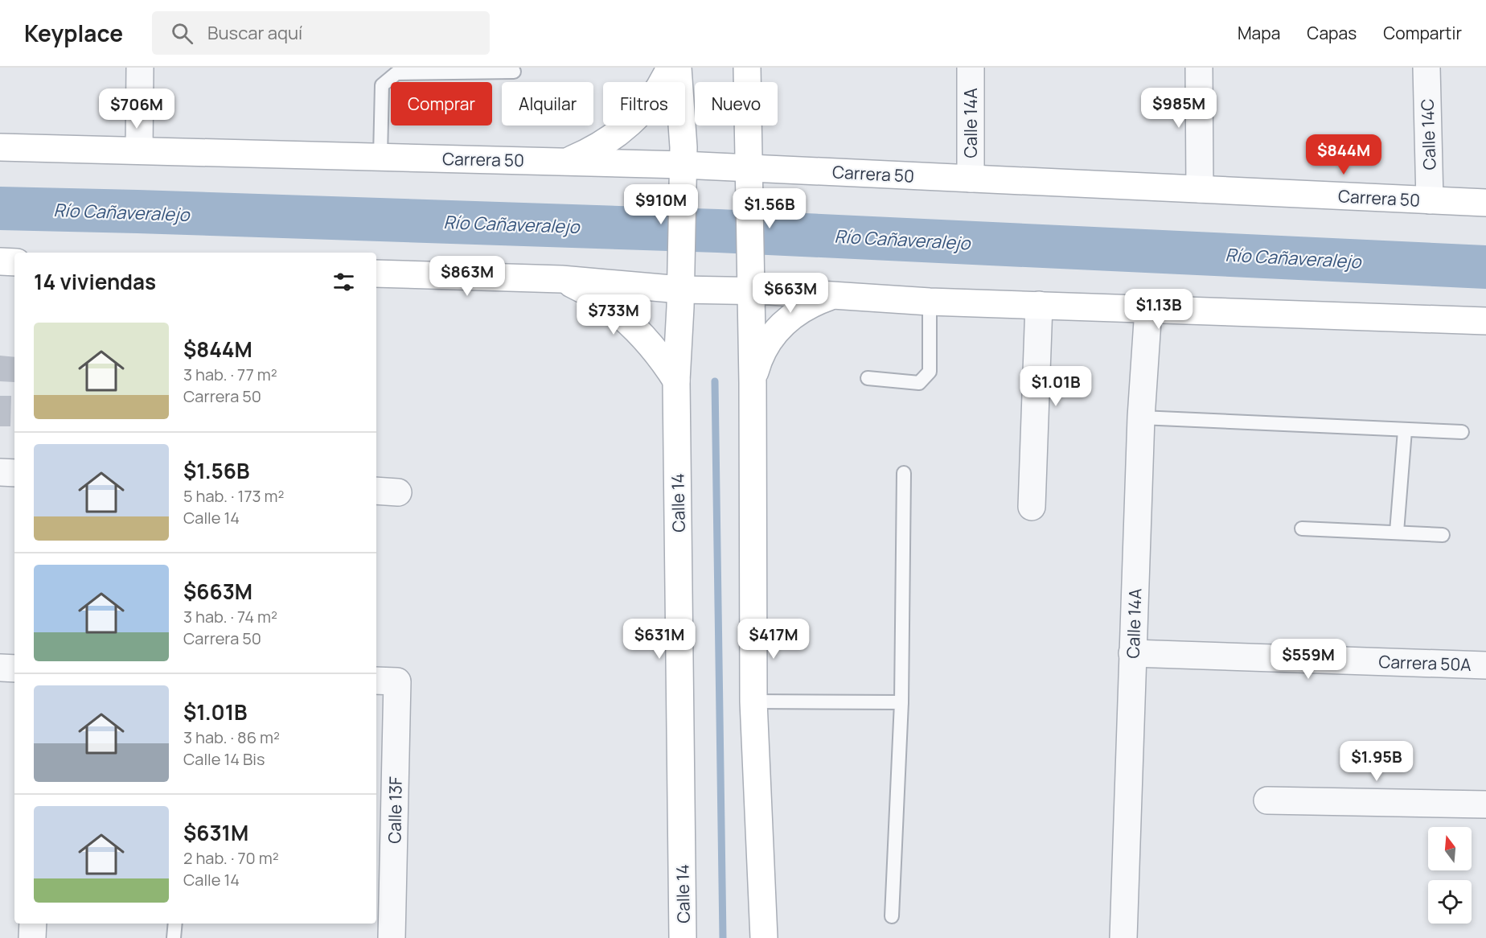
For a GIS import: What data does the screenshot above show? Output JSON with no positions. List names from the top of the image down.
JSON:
{
  "streets": {
    "main road": ["Carrera 50", "Calle 14"],
    "street": [
      "Calle 14A",
      "Calle 14C",
      "Carrera 50A",
      "Calle 13F"
    ]
  },
  "crossings": [
    ["Calle 14A", "Carrera 50"],
    ["Calle 14A", "Carrera 50A"],
    ["Calle 14C", "Carrera 50"],
    ["Carrera 50", "Calle 14"]
  ],
  "water": ["Río Cañaveralejo"],
  "north": "top",
  "page": {
    "header": "Keyplace",
    "search": "Buscar aquí",
    "nav": ["Mapa", "Capas", "Compartir"],
    "chip": [
      "Comprar",
      "Alquilar",
      "Filtros",
      "Nuevo"
    ],
    "price": [
      "$985M",
      "$706M",
      "$844M",
      "$910M",
      "$1.56B",
      "$863M",
      "$663M",
      "$1.13B",
      "$733M",
      "$1.01B",
      "$631M",
      "$417M",
      "$559M",
      "$1.95B"
    ],
    "heading": "14 viviendas",
    "list": [
      {
        "name": "$844M",
        "note": "3 hab. · 77 m² · Carrera 50"
      },
      {
        "name": "$1.56B",
        "note": "5 hab. · 173 m² · Calle 14"
      },
      {
        "name": "$663M",
        "note": "3 hab. · 74 m² · Carrera 50"
      },
      {
        "name": "$1.01B",
        "note": "3 hab. · 86 m² · Calle 14 Bis"
      },
      {
        "name": "$631M",
        "note": "2 hab. · 70 m² · Calle 14"
      }
    ]
  }
}
